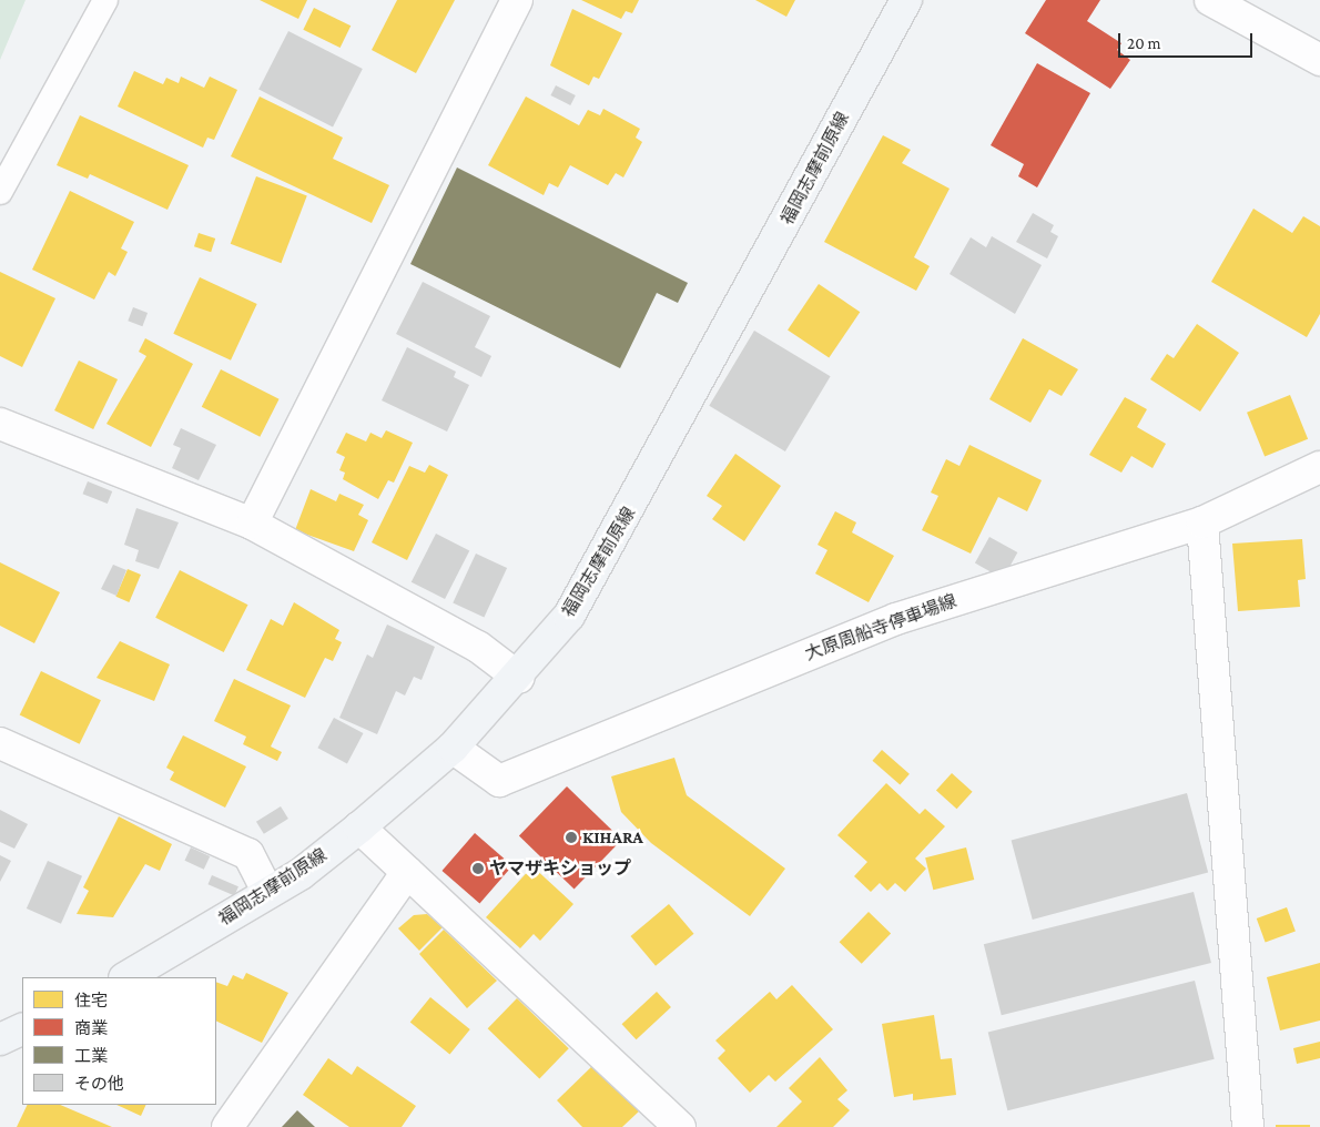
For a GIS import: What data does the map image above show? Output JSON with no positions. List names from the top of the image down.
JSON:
{
  "streets": {
    "main road": ["福岡志摩前原線"],
    "street": ["大原周船寺停車場線"]
  },
  "crossings": [
    ["福岡志摩前原線", "大原周船寺停車場線"]
  ],
  "places": ["KIHARA", "ヤマザキショップ"],
  "legend": [
    "住宅",
    "商業",
    "工業",
    "その他"
  ],
  "scale_bar": "20 m"
}
